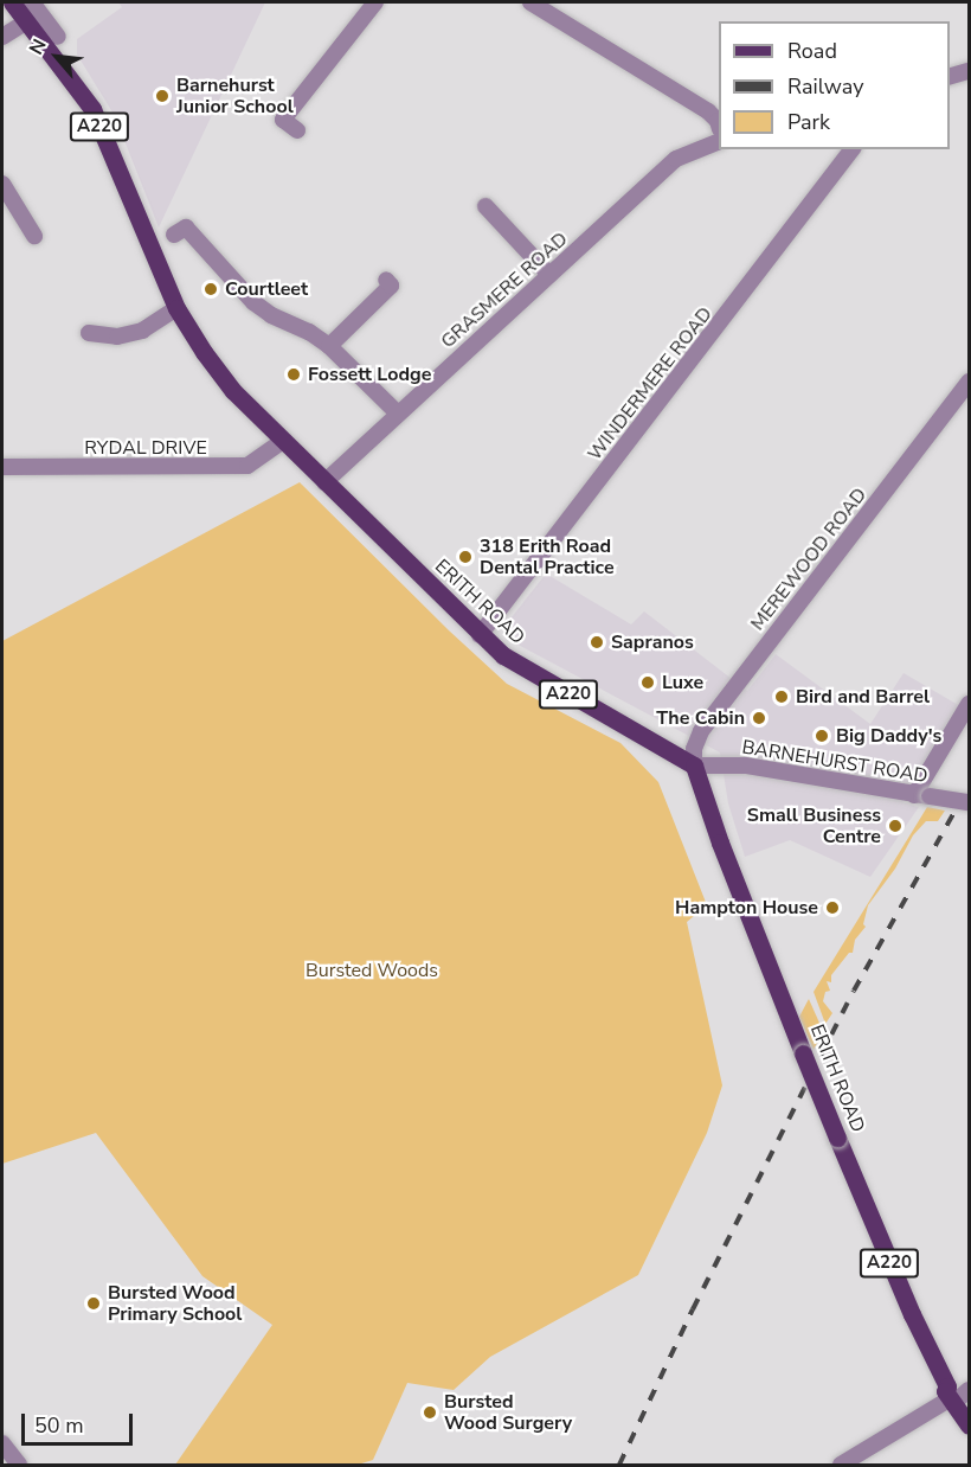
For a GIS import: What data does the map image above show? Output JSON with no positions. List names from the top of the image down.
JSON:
{
  "streets": {
    "main road": ["A220", "ERITH ROAD"],
    "street": [
      "GRASMERE ROAD",
      "WINDERMERE ROAD",
      "RYDAL DRIVE",
      "MEREWOOD ROAD",
      "BARNEHURST ROAD"
    ]
  },
  "crossings": [
    ["GRASMERE ROAD", "ERITH ROAD"],
    ["WINDERMERE ROAD", "ERITH ROAD"],
    ["RYDAL DRIVE", "ERITH ROAD"],
    ["MEREWOOD ROAD", "ERITH ROAD"],
    ["MEREWOOD ROAD", "BARNEHURST ROAD"],
    ["ERITH ROAD", "BARNEHURST ROAD"]
  ],
  "parks": ["Bursted Woods"],
  "places": [
    "Barnehurst Junior School",
    "Courtleet",
    "Fossett Lodge",
    "318 Erith Road Dental Practice",
    "Sapranos",
    "Luxe",
    "Bird and Barrel",
    "The Cabin",
    "Big Daddy's",
    "Small Business Centre",
    "Hampton House",
    "Bursted Wood Primary School",
    "Bursted Wood Surgery"
  ],
  "legend": ["Road", "Railway", "Park"],
  "scale_bar": "50 m",
  "north": "top left"
}
